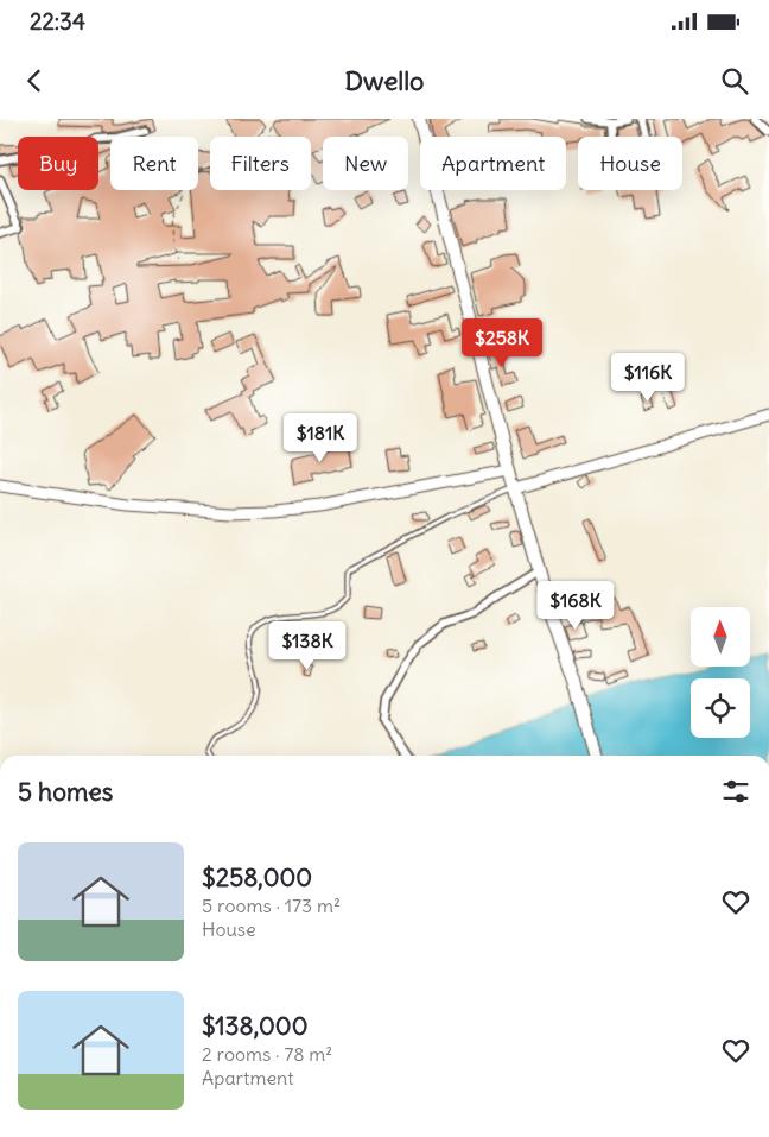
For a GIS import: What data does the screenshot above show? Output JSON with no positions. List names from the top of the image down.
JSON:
{
  "north": "top",
  "page": {
    "status": "22:34",
    "header": "Dwello",
    "chip": [
      "Buy",
      "Rent",
      "Filters",
      "New",
      "Apartment",
      "House"
    ],
    "price": [
      "$258K",
      "$116K",
      "$181K",
      "$168K",
      "$138K"
    ],
    "heading": "5 homes",
    "list": [
      {
        "name": "$258,000",
        "note": "5 rooms · 173 m² · House"
      },
      {
        "name": "$138,000",
        "note": "2 rooms · 78 m² · Apartment"
      }
    ]
  }
}
